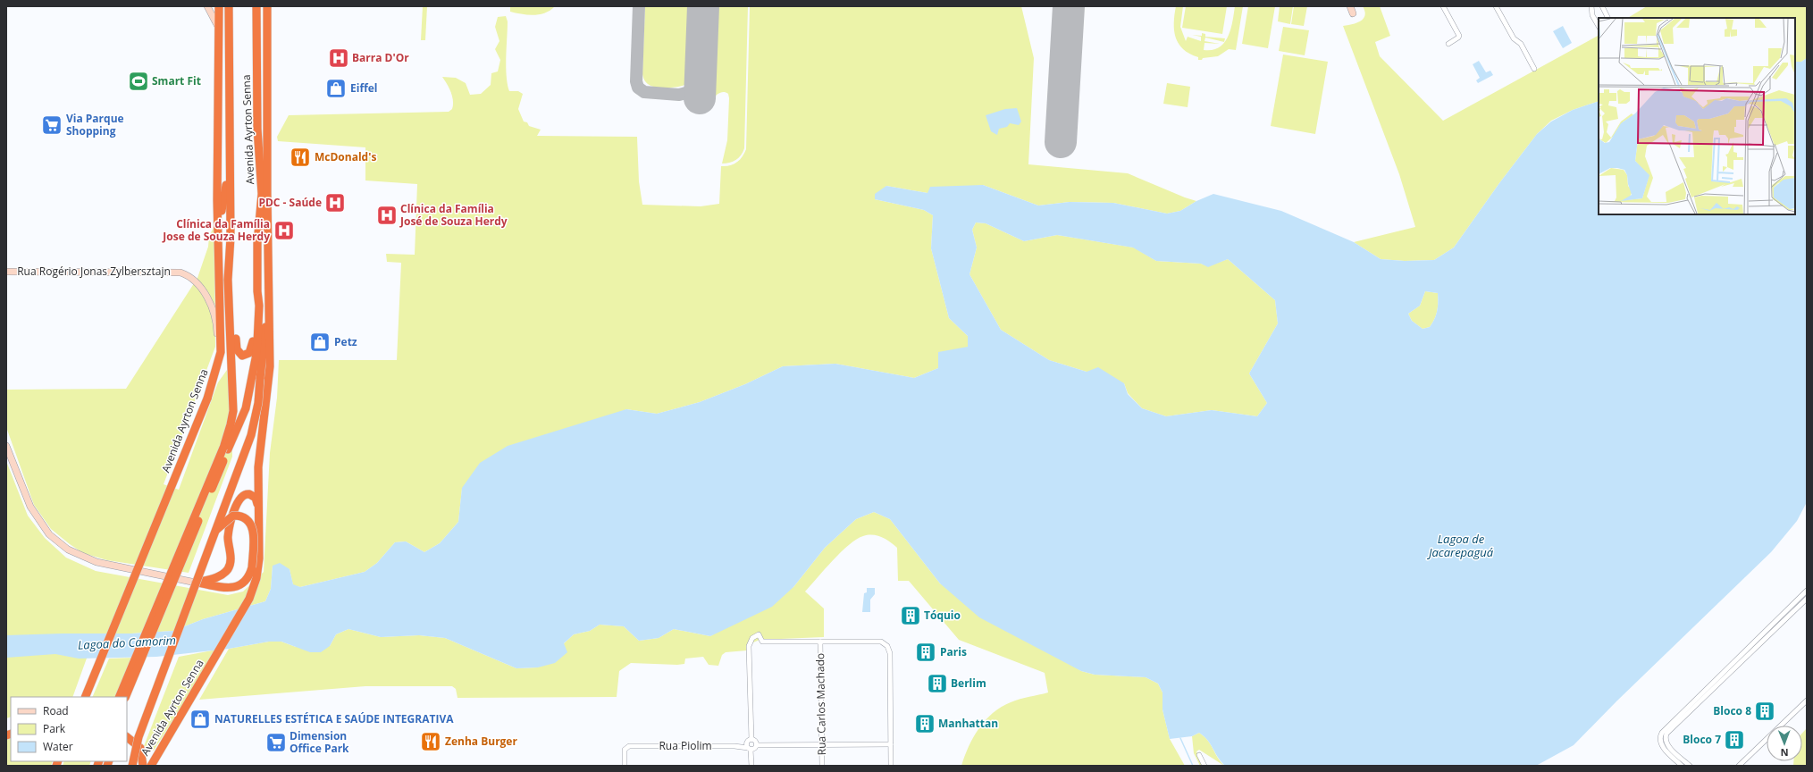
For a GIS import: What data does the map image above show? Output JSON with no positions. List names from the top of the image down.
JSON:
{
  "streets": {
    "highway": ["Avenida Ayrton Senna"],
    "street": ["Rua Rogério Jonas Zylbersztajn", "Rua Carlos Machado", "Rua Piolim"]
  },
  "crossings": [
    ["Avenida Ayrton Senna", "Rua Rogério Jonas Zylbersztajn"]
  ],
  "water": ["Lagoa de Jacarepaguá", "Lagoa do Camorim"],
  "places": {
    "hospital": [
      "Barra D'Or",
      "PDC - Saúde",
      "Clínica da Família José de Souza Herdy",
      "Clínica da Família Jose de Souza Herdy"
    ],
    "sports": ["Smart Fit"],
    "shop": ["Eiffel", "Petz", "NATURELLES ESTÉTICA E SAÚDE INTEGRATIVA"],
    "supermarket": ["Via Parque Shopping", "Dimension Office Park"],
    "restaurant": ["McDonald's", "Zenha Burger"],
    "building": [
      "Tóquio",
      "Paris",
      "Berlim",
      "Bloco 8",
      "Manhattan",
      "Bloco 7"
    ]
  },
  "legend": ["Road", "Park", "Water"],
  "north": "bottom"
}
